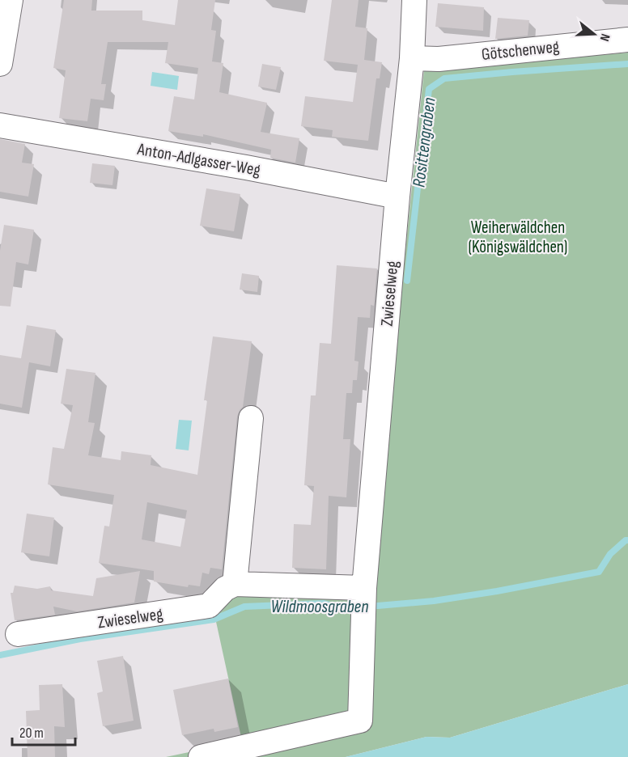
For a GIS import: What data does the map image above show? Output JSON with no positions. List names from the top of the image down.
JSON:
{
  "streets": {
    "street": ["Götschenweg", "Anton-Adlgasser-Weg", "Zwieselweg"]
  },
  "crossings": [
    ["Götschenweg", "Zwieselweg"],
    ["Anton-Adlgasser-Weg", "Zwieselweg"]
  ],
  "water": ["Rosittengraben", "Wildmoosgraben"],
  "parks": ["Weiherwäldchen (Königswäldchen)"],
  "scale_bar": "20 m",
  "north": "right"
}
